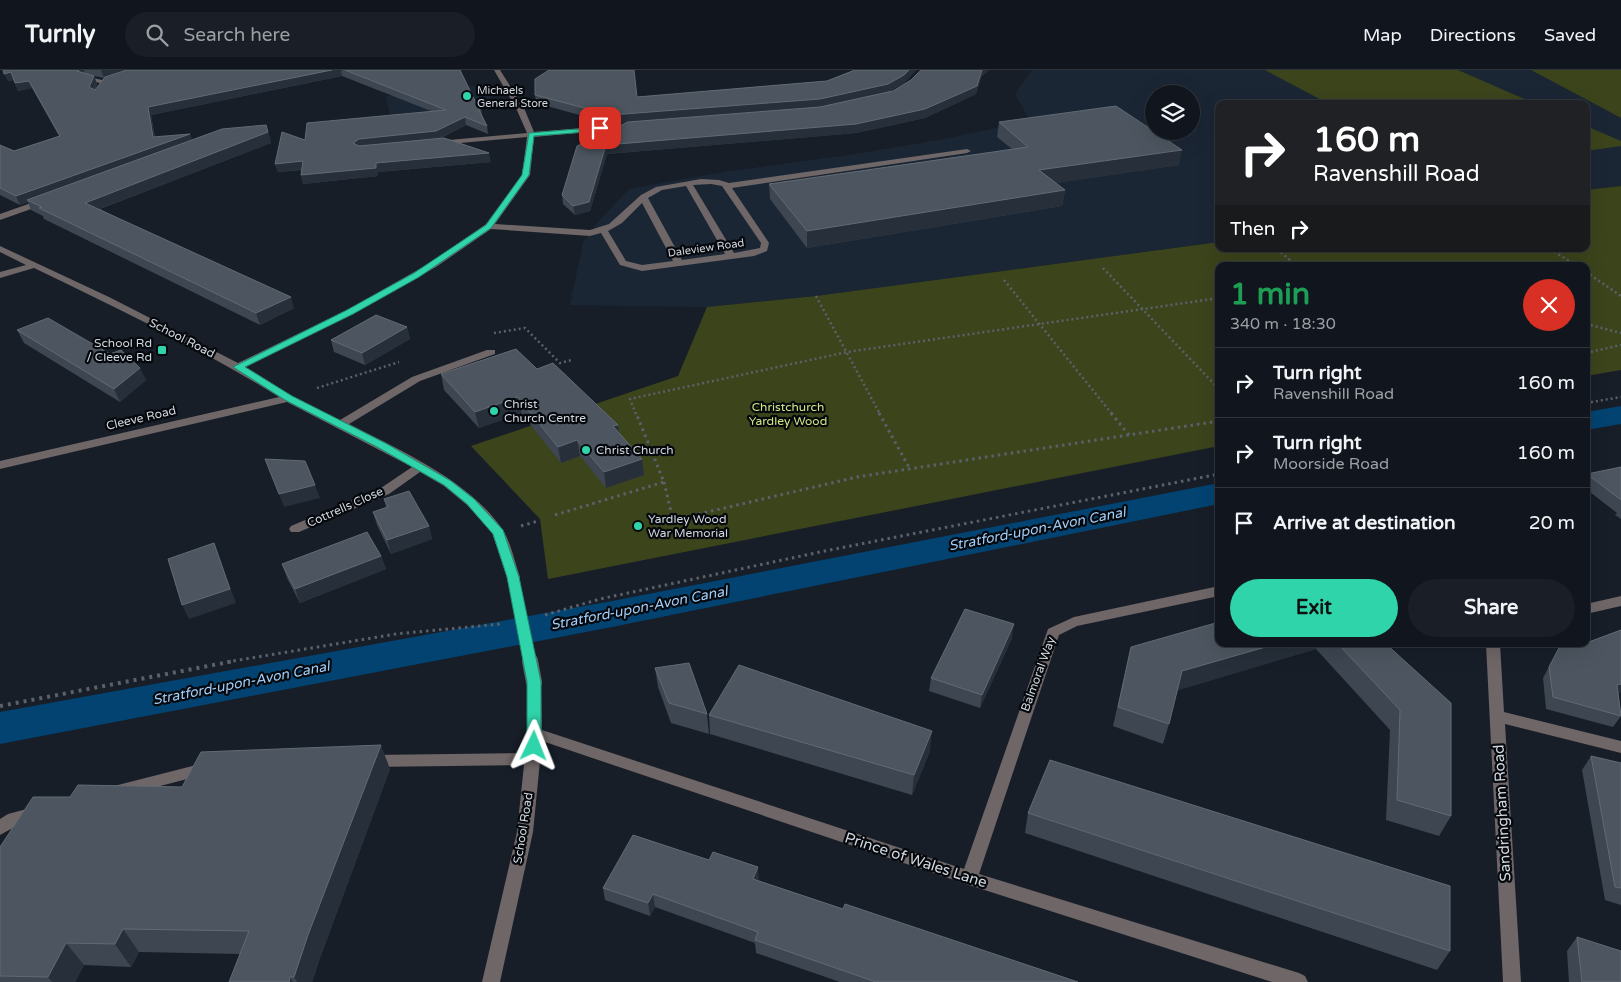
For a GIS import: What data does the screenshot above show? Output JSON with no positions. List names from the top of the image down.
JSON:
{
  "streets": {
    "street": [
      "Daleview Road",
      "School Road",
      "Cleeve Road",
      "Cottrells Close",
      "Balmoral Way",
      "Sandringham Road",
      "Prince of Wales Lane"
    ]
  },
  "crossings": [
    ["School Road", "Cleeve Road"],
    ["School Road", "Cottrells Close"],
    ["School Road", "Prince of Wales Lane"],
    ["Balmoral Way", "Prince of Wales Lane"]
  ],
  "water": ["Stratford-upon-Avon Canal"],
  "parks": ["Christchurch Yardley Wood"],
  "places": {
    "other": [
      "Michaels General Store",
      "Christ Church Centre",
      "Christ Church",
      "Yardley Wood War Memorial"
    ],
    "transit": ["School Rd / Cleeve Rd"]
  },
  "page": {
    "header": "Turnly",
    "search": "Search here",
    "nav": ["Map", "Directions", "Saved"],
    "turn": ["160 m", "Ravenshill Road"],
    "then": "Then",
    "heading": ["1 min", "340 m · 18:30"],
    "list": [
      {
        "name": "Turn right",
        "note": "Ravenshill Road",
        "value": "160 m"
      },
      {
        "name": "Turn right",
        "note": "Moorside Road",
        "value": "160 m"
      },
      {
        "name": "Arrive at destination",
        "value": "20 m"
      }
    ],
    "buttons": ["Exit", "Share"]
  }
}
